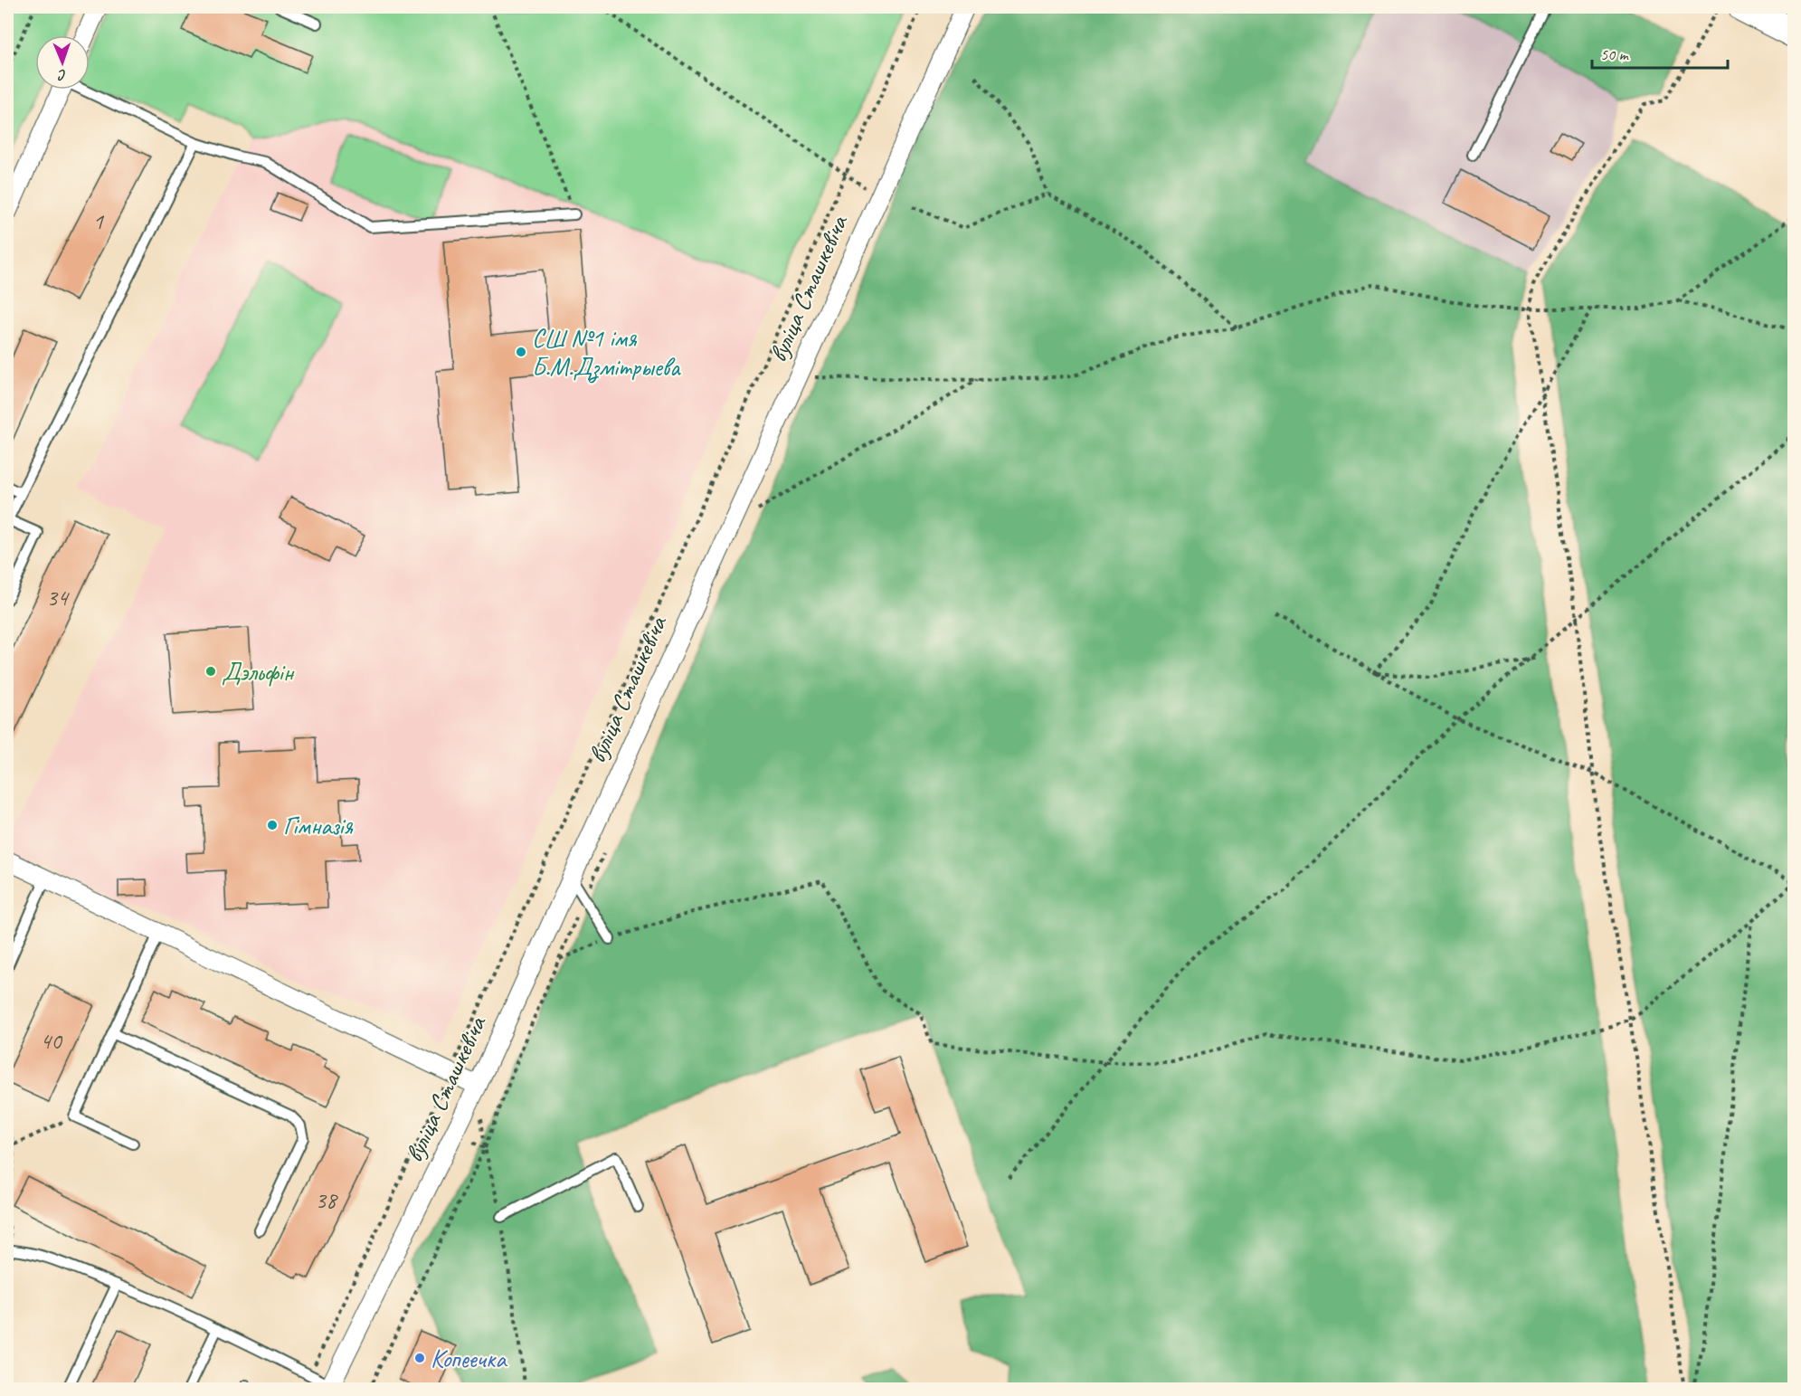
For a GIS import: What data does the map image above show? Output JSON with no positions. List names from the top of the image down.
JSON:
{
  "streets": {
    "street": ["вуліца Сташкевіча"]
  },
  "places": [
    "СШ №1 імя Б.М.Дзмітрыева",
    "Дэльфін",
    "Гімназія",
    "Копеечка"
  ],
  "house_numbers": [
    "1",
    "34",
    "40",
    "38"
  ],
  "scale_bar": "50 m",
  "north": "bottom"
}
